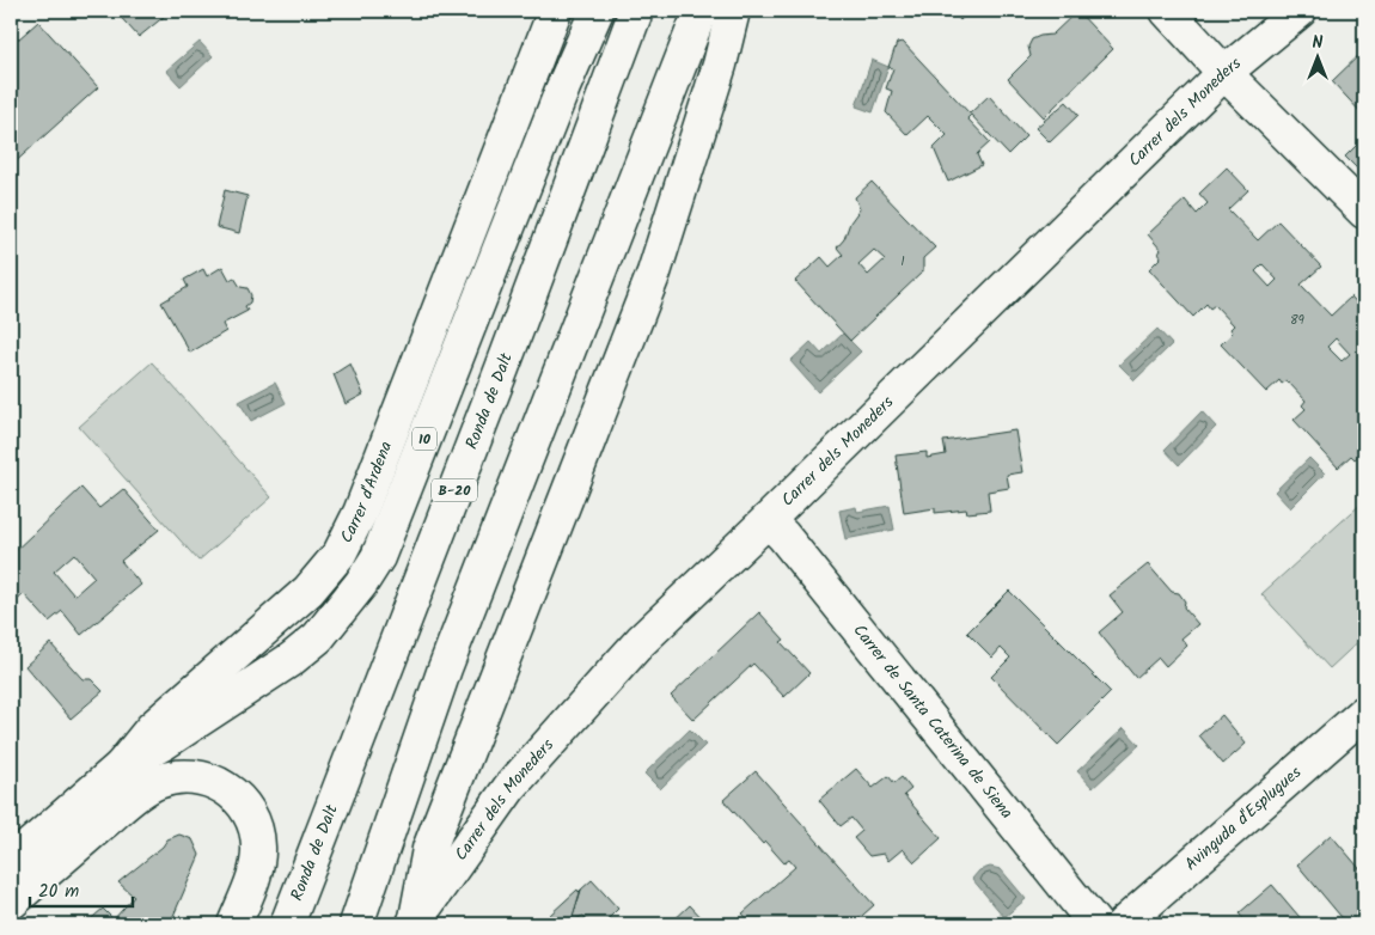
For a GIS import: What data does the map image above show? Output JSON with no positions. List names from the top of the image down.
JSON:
{
  "streets": {
    "main road": [
      "Carrer dels Moneders",
      "Ronda de Dalt",
      "10",
      "B-20",
      "Carrer d'Ardena",
      "Carrer de Santa Caterina de Siena",
      "Avinguda d'Esplugues"
    ]
  },
  "crossings": [
    ["Carrer dels Moneders", "Carrer de Santa Caterina de Siena"],
    ["10", "Carrer d'Ardena"]
  ],
  "house_numbers": ["1", "89"],
  "scale_bar": "20 m",
  "north": "top"
}
